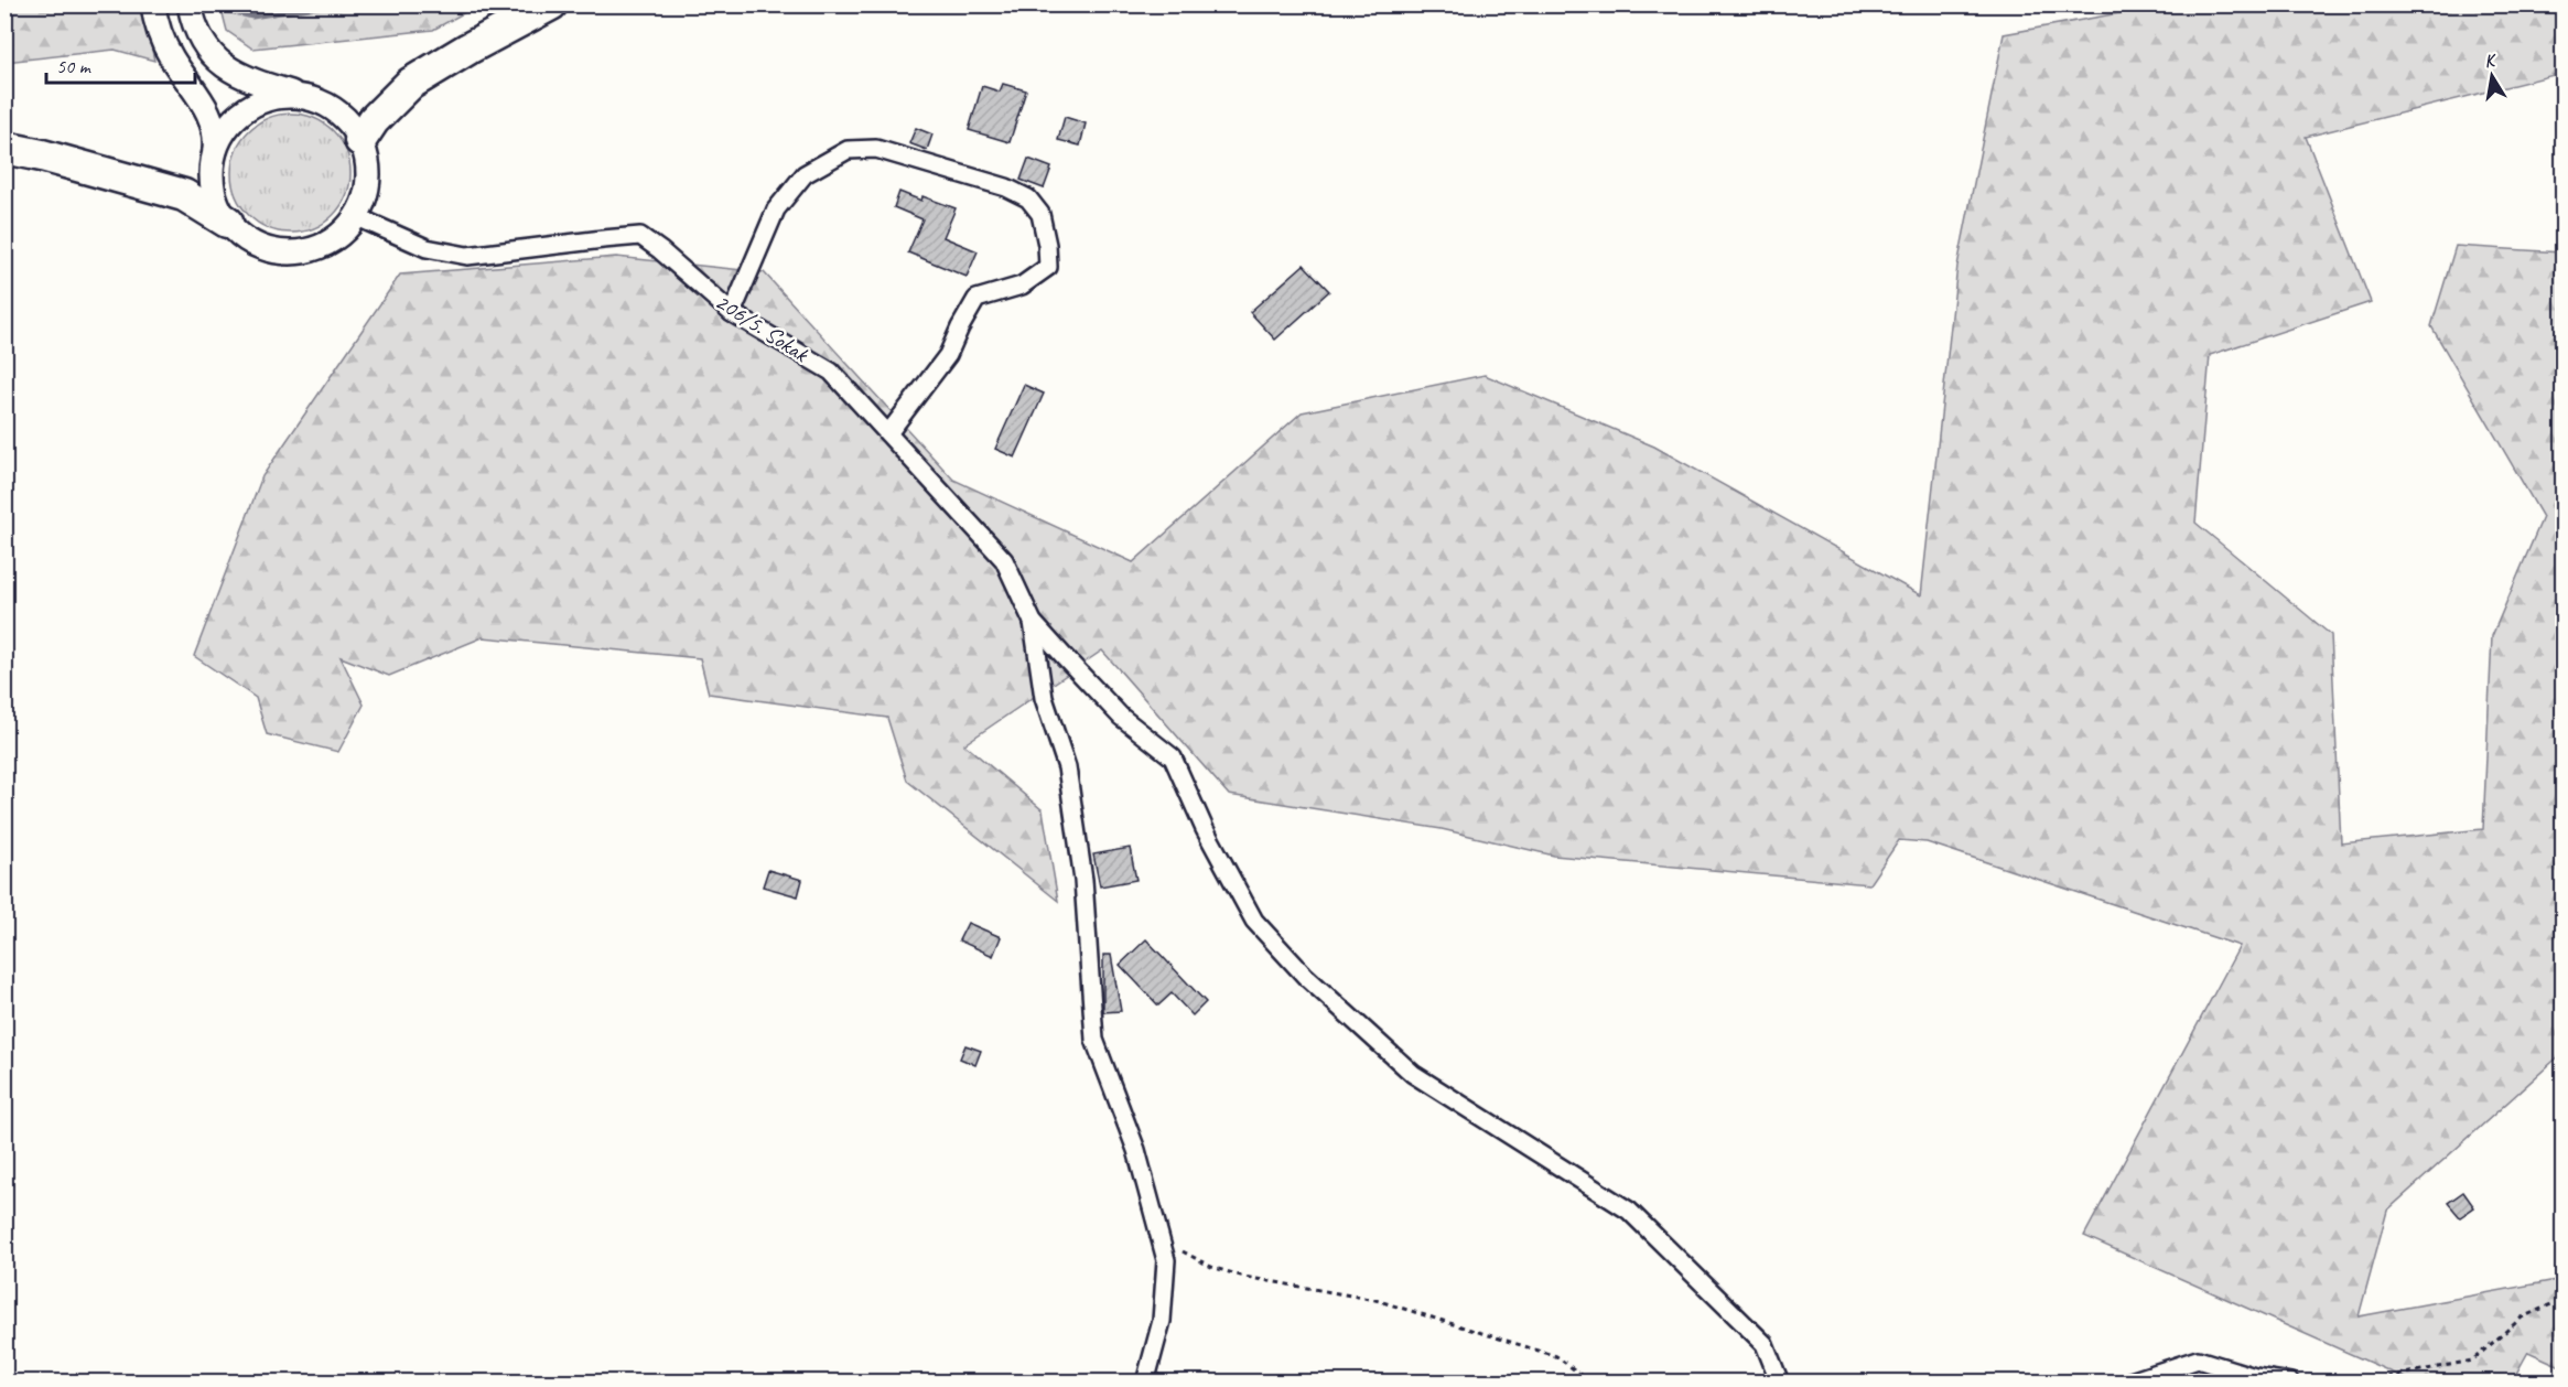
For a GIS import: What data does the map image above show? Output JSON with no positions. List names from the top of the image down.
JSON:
{
  "streets": {
    "street": ["206/5. Sokak"]
  },
  "scale_bar": "50 m",
  "north": "top"
}
